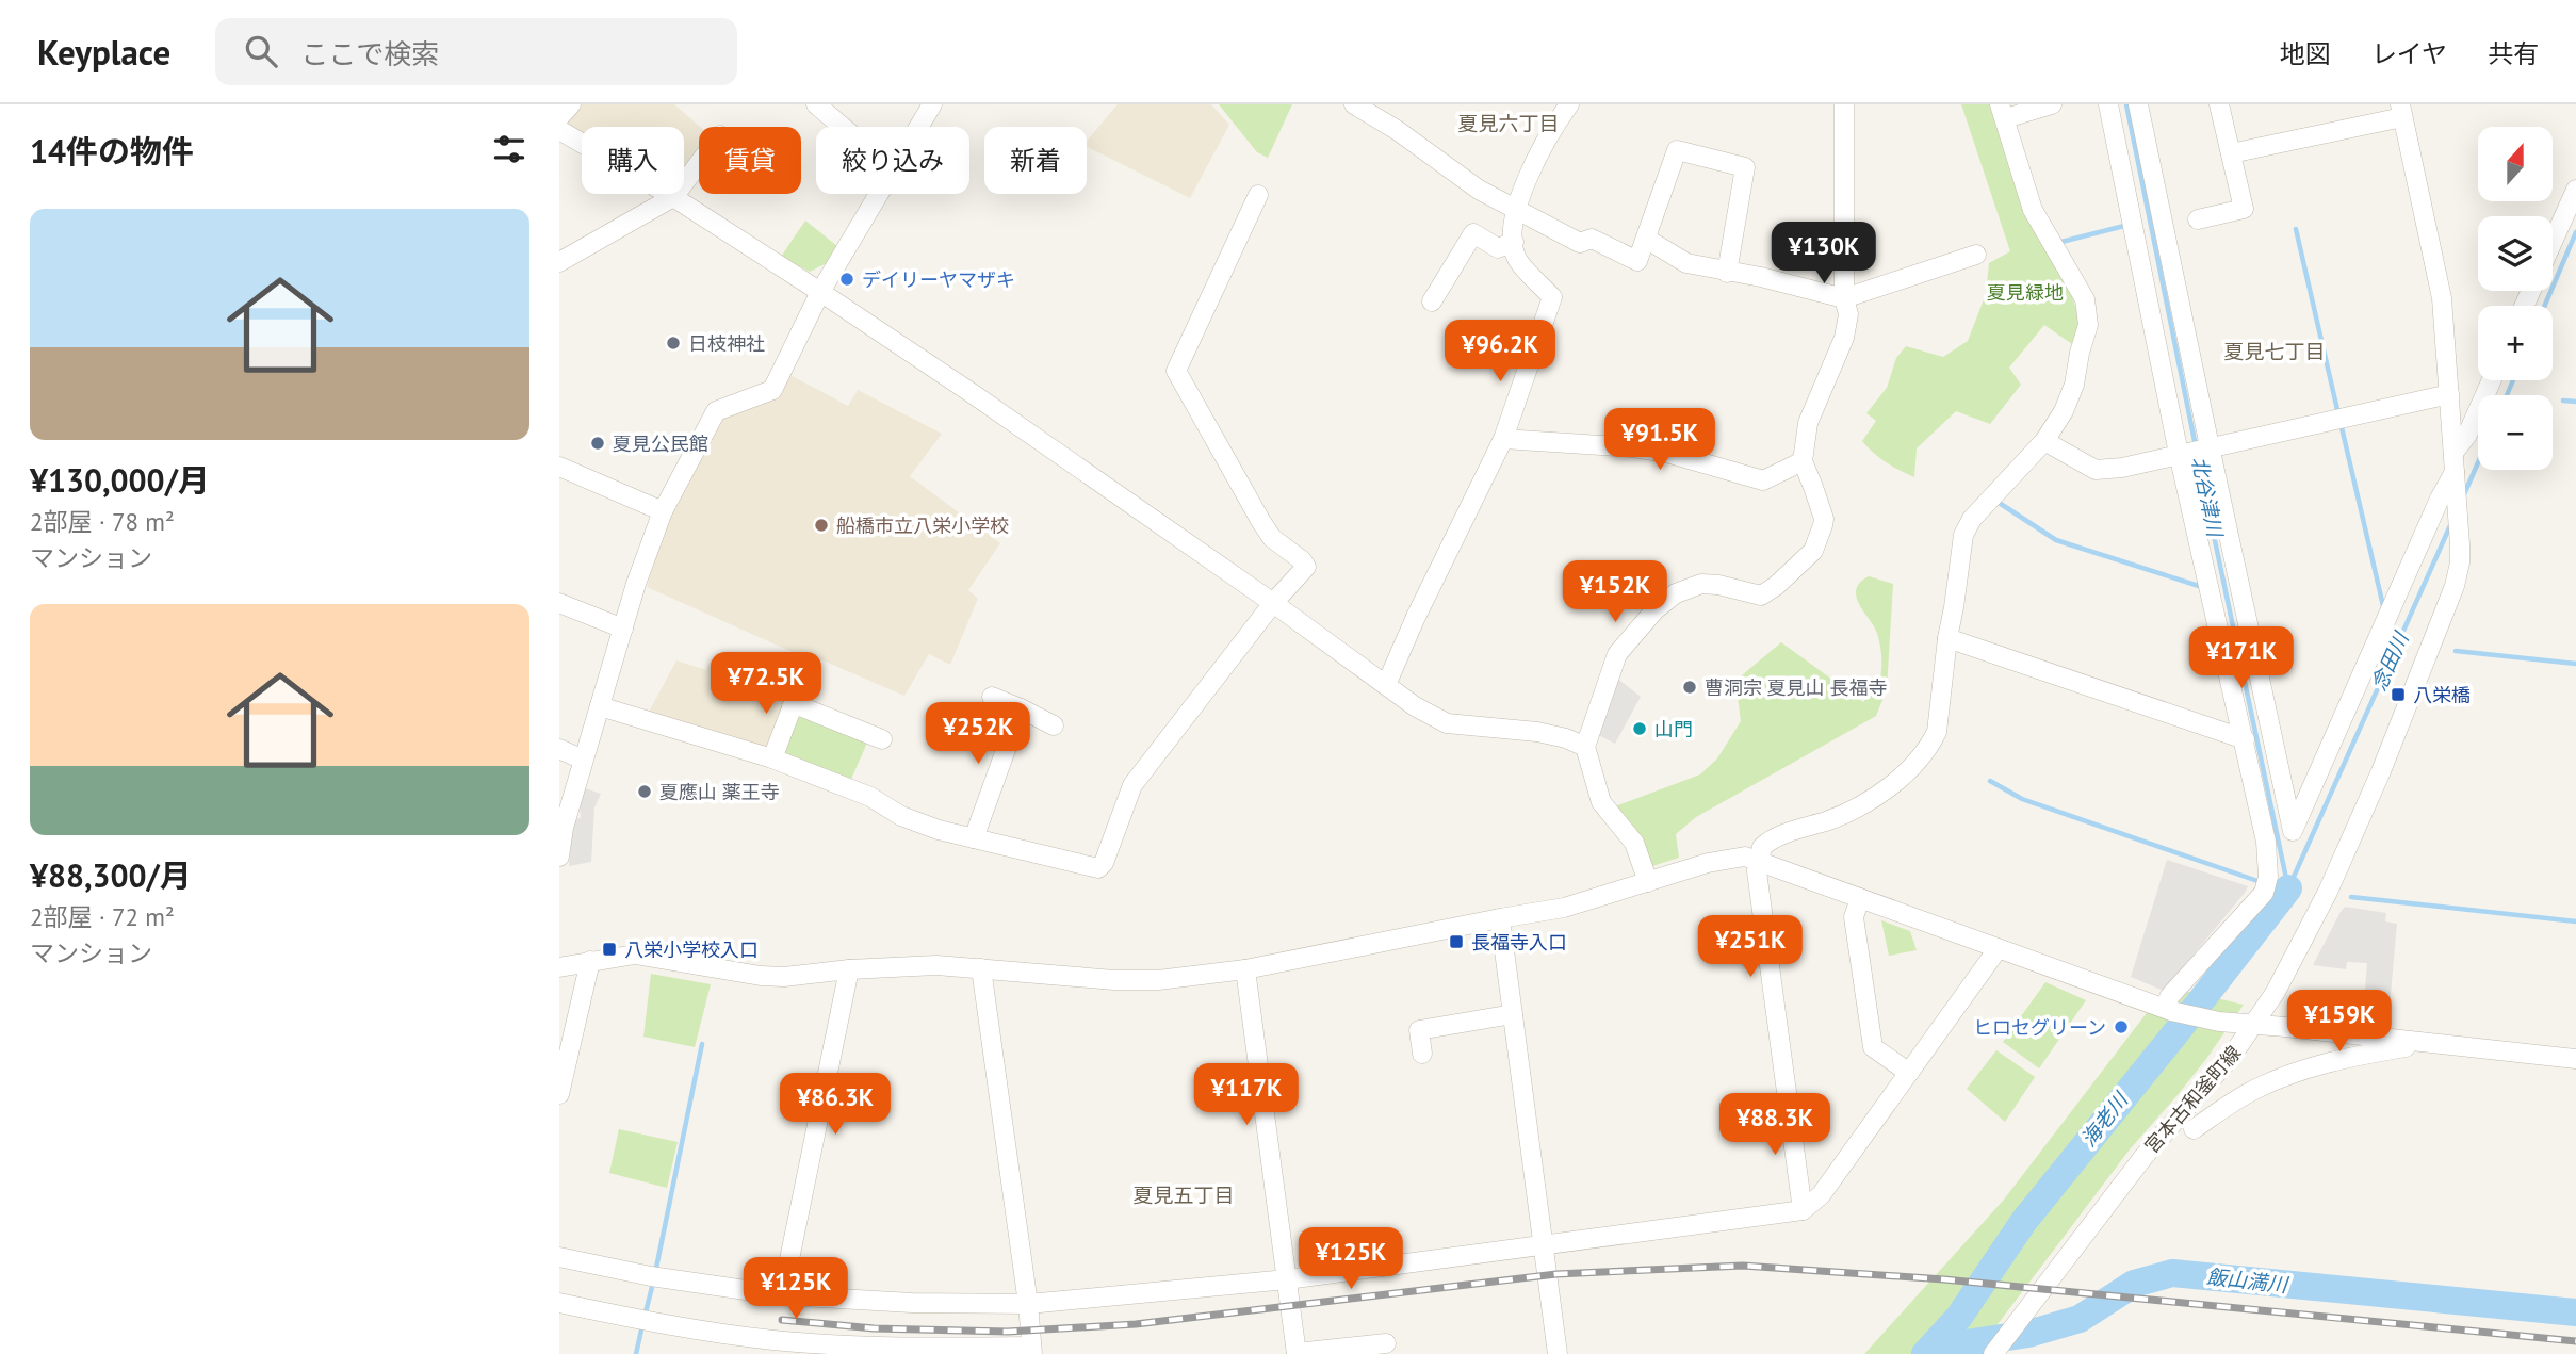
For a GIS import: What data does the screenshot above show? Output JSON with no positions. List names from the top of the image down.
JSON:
{
  "streets": {
    "street": ["宮本古和釜町線"]
  },
  "districts": ["夏見六丁目", "夏見七丁目", "夏見五丁目"],
  "water": [
    "北谷津川",
    "念田川",
    "海老川",
    "飯山満川"
  ],
  "parks": ["夏見緑地"],
  "places": {
    "other": [
      "デイリーヤマザキ",
      "日枝神社",
      "夏見公民館",
      "船橋市立八栄小学校",
      "曹洞宗 夏見山 長福寺",
      "山門",
      "夏應山 薬王寺",
      "ヒロセグリーン"
    ],
    "transit": ["八栄橋", "長福寺入口", "八栄小学校入口"]
  },
  "north": "top",
  "page": {
    "header": "Keyplace",
    "search": "ここで検索",
    "nav": ["地図", "レイヤ", "共有"],
    "heading": "14件の物件",
    "map_buttons": ["+", "−"],
    "chip": [
      "購入",
      "賃貸",
      "絞り込み",
      "新着"
    ],
    "list": [
      {
        "name": "¥130,000/月",
        "note": "2部屋 · 78 m² · マンション"
      },
      {
        "name": "¥88,300/月",
        "note": "2部屋 · 72 m² · マンション"
      }
    ],
    "price": [
      "¥130K",
      "¥96.2K",
      "¥91.5K",
      "¥152K",
      "¥171K",
      "¥72.5K",
      "¥252K",
      "¥251K",
      "¥159K",
      "¥117K",
      "¥86.3K",
      "¥88.3K",
      "¥125K",
      "¥125K"
    ]
  }
}
